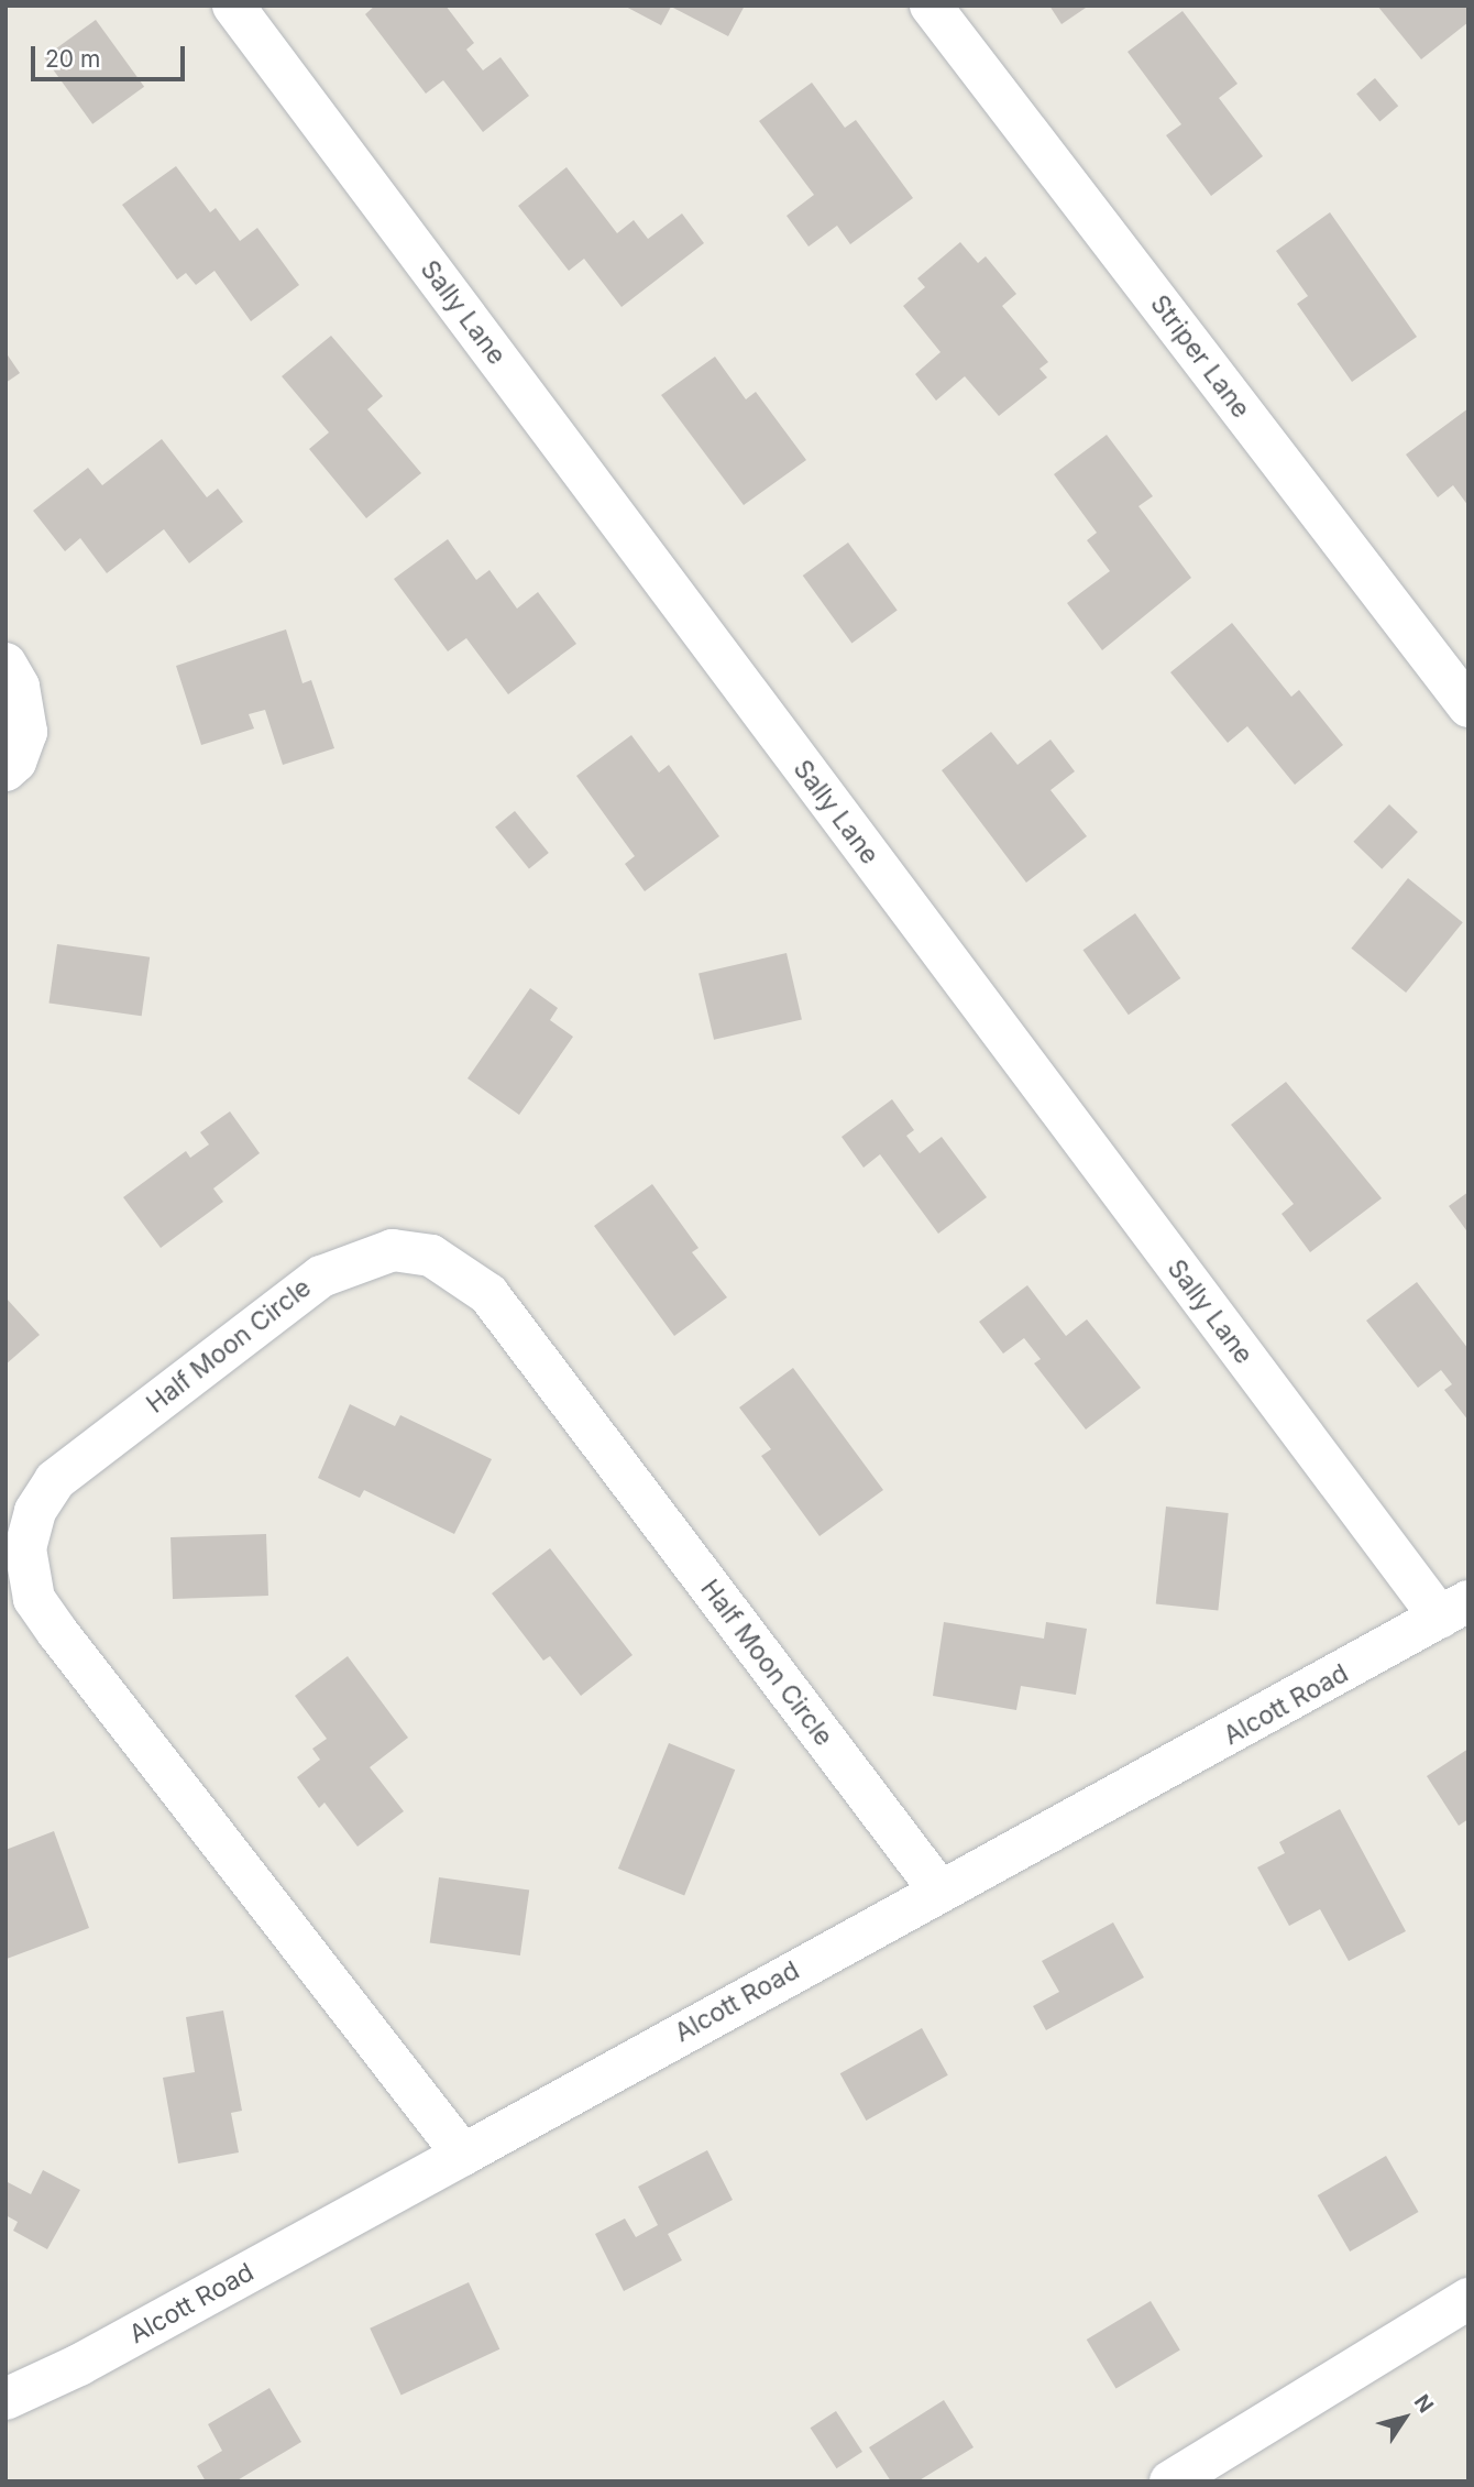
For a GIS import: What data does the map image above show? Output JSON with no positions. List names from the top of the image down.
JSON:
{
  "streets": {
    "street": [
      "Sally Lane",
      "Striper Lane",
      "Half Moon Circle",
      "Alcott Road"
    ]
  },
  "crossings": [
    ["Sally Lane", "Alcott Road"],
    ["Half Moon Circle", "Alcott Road"]
  ],
  "scale_bar": "20 m",
  "north": "top right"
}
